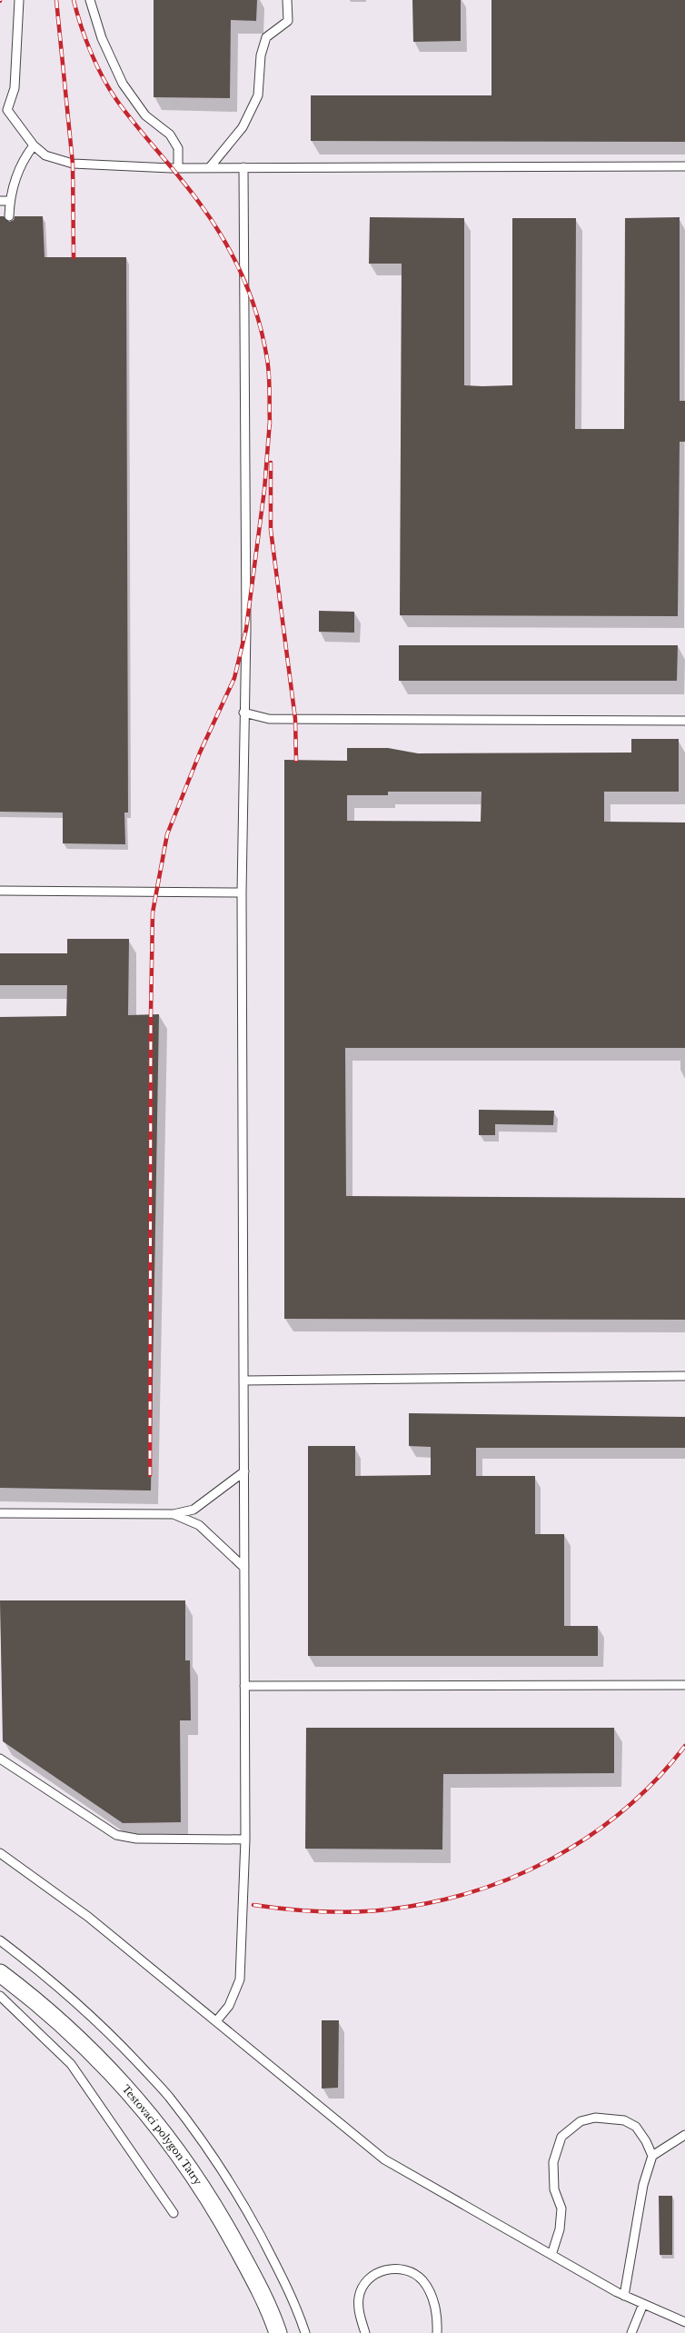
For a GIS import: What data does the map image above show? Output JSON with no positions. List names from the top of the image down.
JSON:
{
  "streets": {
    "street": ["Testovací polygon Tatry"]
  }
}
